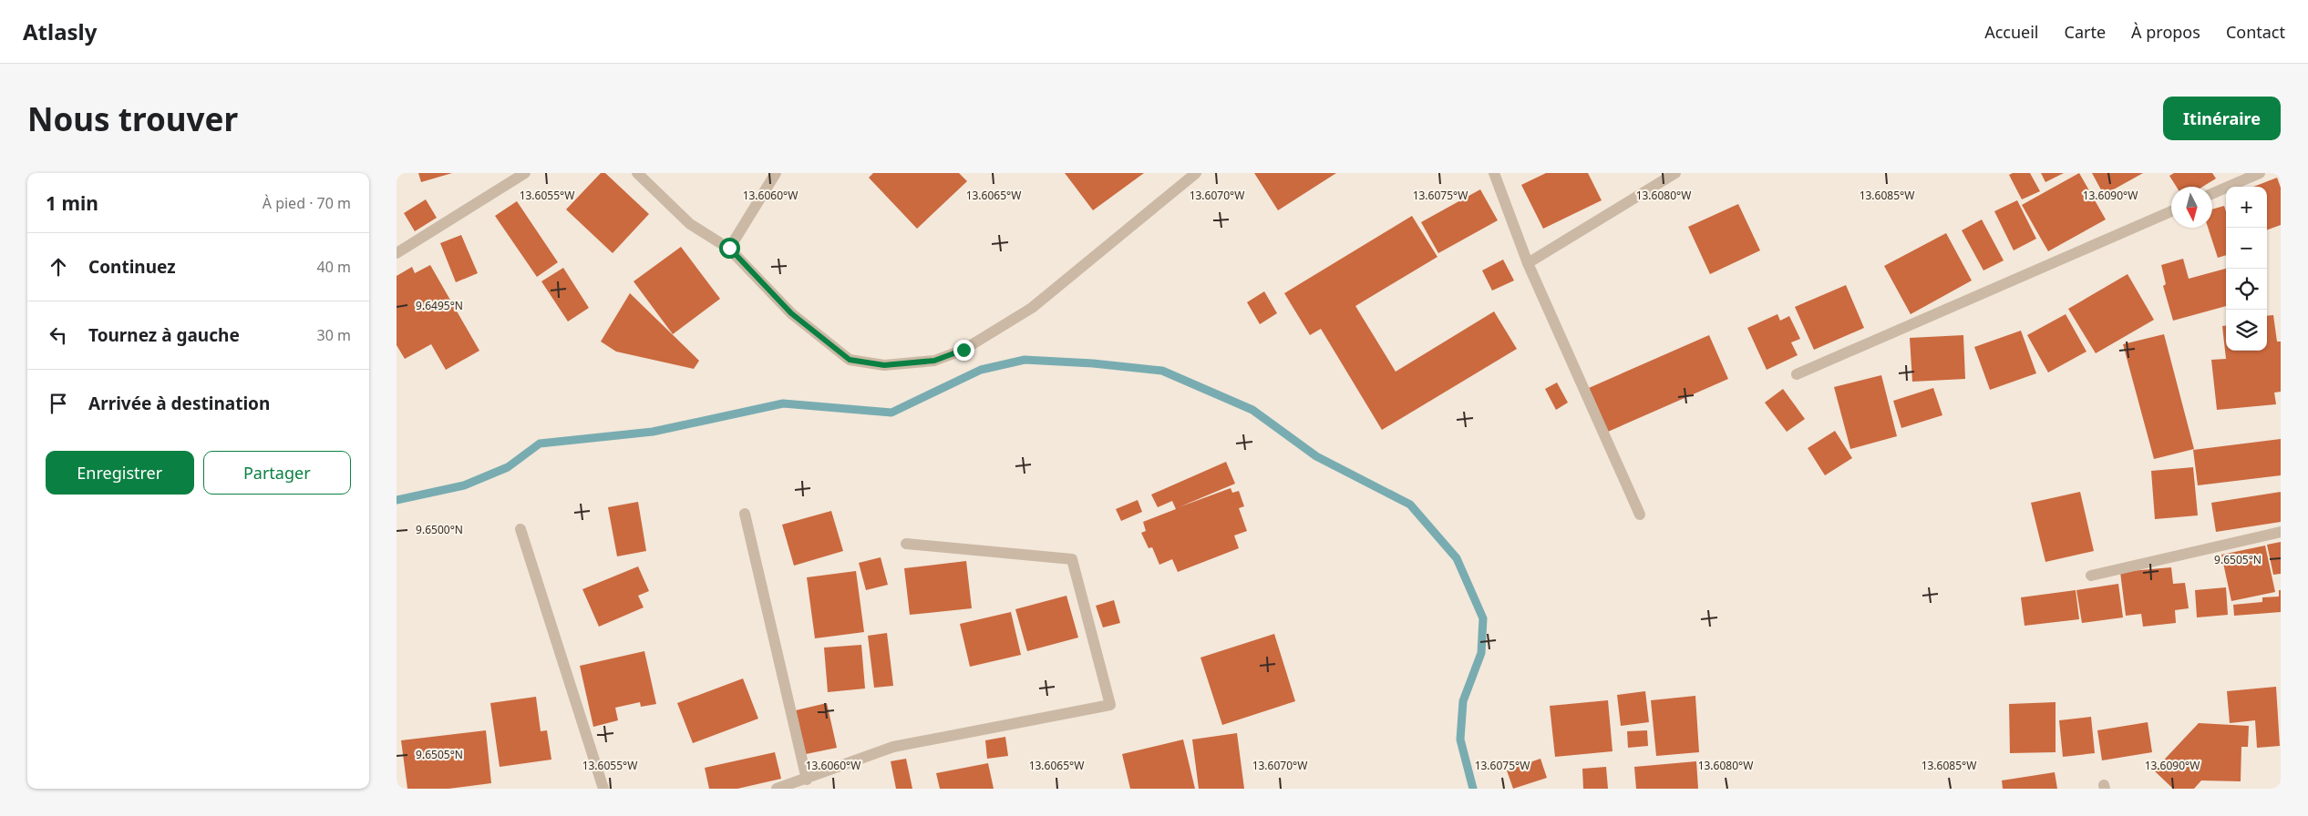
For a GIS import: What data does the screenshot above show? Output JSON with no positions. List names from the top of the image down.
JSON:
{
  "north": "bottom",
  "page": {
    "header": "Atlasly",
    "nav": [
      "Accueil",
      "Carte",
      "À propos",
      "Contact"
    ],
    "buttons": [
      "Itinéraire",
      ["Enregistrer", "Partager"]
    ],
    "title": "Nous trouver",
    "heading": ["1 min", "À pied · 70 m"],
    "map_buttons": ["+", "−"],
    "list": [
      ["Continuez", "40 m"],
      ["Tournez à gauche", "30 m"],
      "Arrivée à destination"
    ]
  },
  "coordinates": [
    "13.6055°W",
    "13.6060°W",
    "13.6065°W",
    "13.6070°W",
    "13.6075°W",
    "13.6080°W",
    "13.6085°W",
    "13.6090°W",
    "9.6495°N",
    "9.6500°N",
    "9.6505°N"
  ]
}
